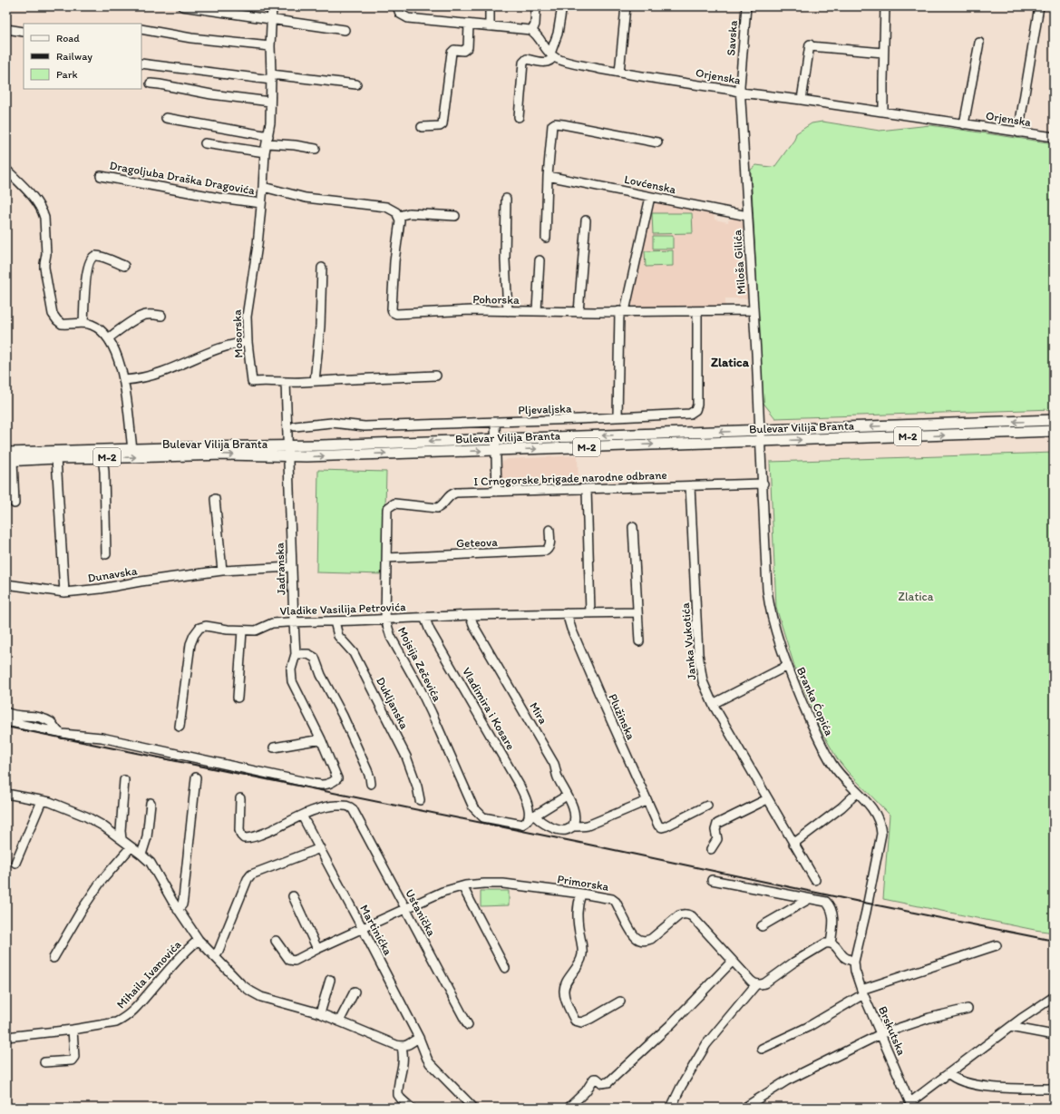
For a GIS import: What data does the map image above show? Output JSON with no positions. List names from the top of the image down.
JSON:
{
  "streets": {
    "main road": ["Bulevar Vilija Branta", "M-2"],
    "street": [
      "Savska",
      "Orjenska",
      "Dragoljuba Draška Dragovića",
      "Lovćenska",
      "Miloša Gilića",
      "Pohorska",
      "Mosorska",
      "Pljevaljska",
      "I Crnogorske brigade narodne odbrane",
      "Geteova",
      "Jadranska",
      "Dunavska",
      "Vladike Vasilija Petrovića",
      "Janka Vukotića",
      "Mojsija Zečevića",
      "Branka Ćopića",
      "Dukljanska",
      "Vladimira i Kosare",
      "Mira",
      "Plužinska",
      "Primorska",
      "Ustanička",
      "Martinićka",
      "Mihaila Ivanovića",
      "Brskutska"
    ]
  },
  "crossings": [
    ["Savska", "Orjenska"],
    ["Savska", "Miloša Gilića"],
    ["Orjenska", "Miloša Gilića"],
    ["Dragoljuba Draška Dragovića", "Mosorska"],
    ["Lovćenska", "Miloša Gilića"],
    ["Miloša Gilića", "Pohorska"],
    ["Miloša Gilića", "Bulevar Vilija Branta"],
    ["Miloša Gilića", "Branka Ćopića"],
    ["Pohorska", "Pljevaljska"],
    ["Bulevar Vilija Branta", "Jadranska"],
    ["Bulevar Vilija Branta", "Branka Ćopića"],
    ["I Crnogorske brigade narodne odbrane", "Janka Vukotića"],
    ["I Crnogorske brigade narodne odbrane", "Mojsija Zečevića"],
    ["I Crnogorske brigade narodne odbrane", "Branka Ćopića"],
    ["Geteova", "Mojsija Zečevića"],
    ["Jadranska", "Dunavska"],
    ["Jadranska", "Vladike Vasilija Petrovića"],
    ["Vladike Vasilija Petrovića", "Mojsija Zečevića"],
    ["Vladike Vasilija Petrovića", "Dukljanska"],
    ["Vladike Vasilija Petrovića", "Vladimira i Kosare"],
    ["Vladike Vasilija Petrovića", "Mira"],
    ["Vladike Vasilija Petrovića", "Plužinska"],
    ["Mojsija Zečevića", "Vladimira i Kosare"],
    ["Branka Ćopića", "Brskutska"],
    ["Primorska", "Ustanička"],
    ["Primorska", "Martinićka"],
    ["Ustanička", "Martinićka"]
  ],
  "districts": ["Zlatica"],
  "parks": ["Zlatica"],
  "legend": ["Road", "Railway", "Park"]
}
